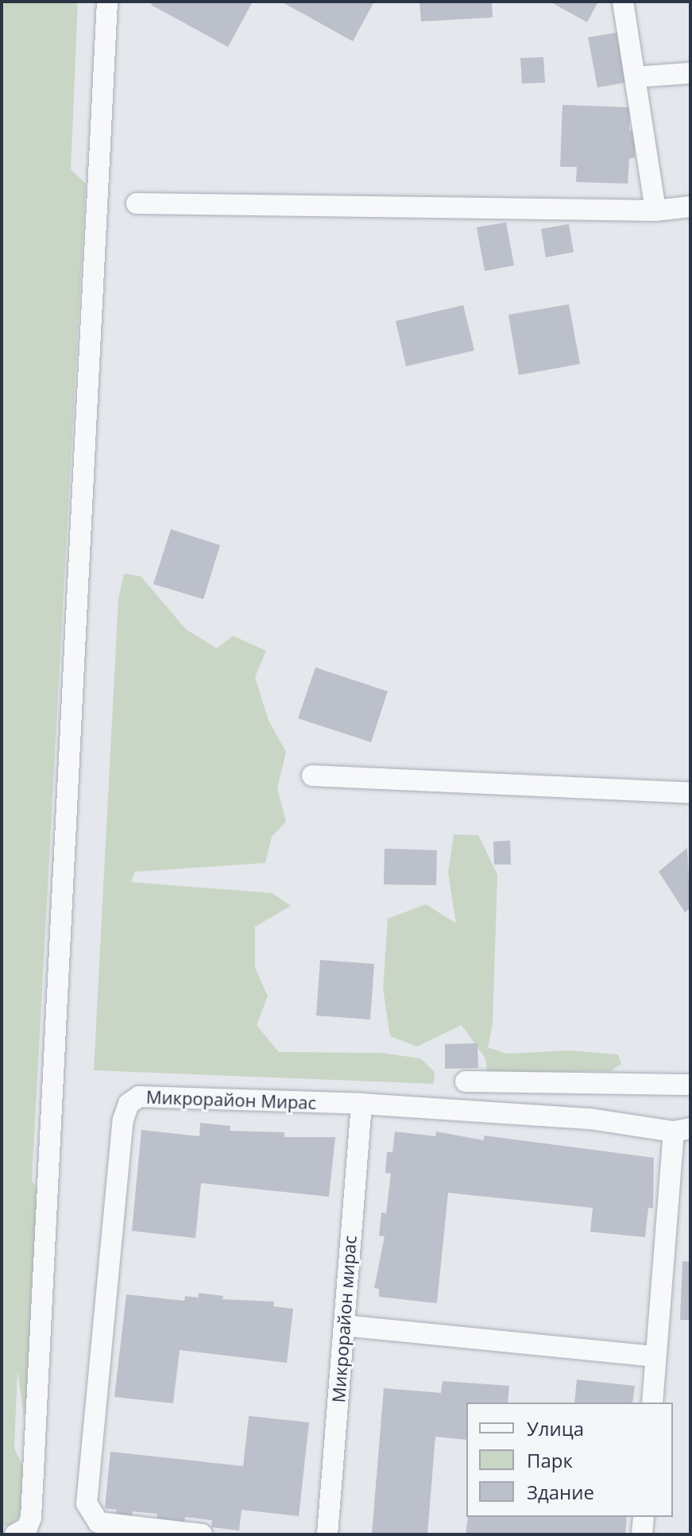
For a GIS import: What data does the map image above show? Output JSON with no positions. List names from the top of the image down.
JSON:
{
  "streets": {
    "street": ["Микрорайон Мирас", "Микрорайон мирас"]
  },
  "crossings": [
    ["Микрорайон Мирас", "Микрорайон мирас"]
  ],
  "legend": ["Улица", "Парк", "Здание"]
}
